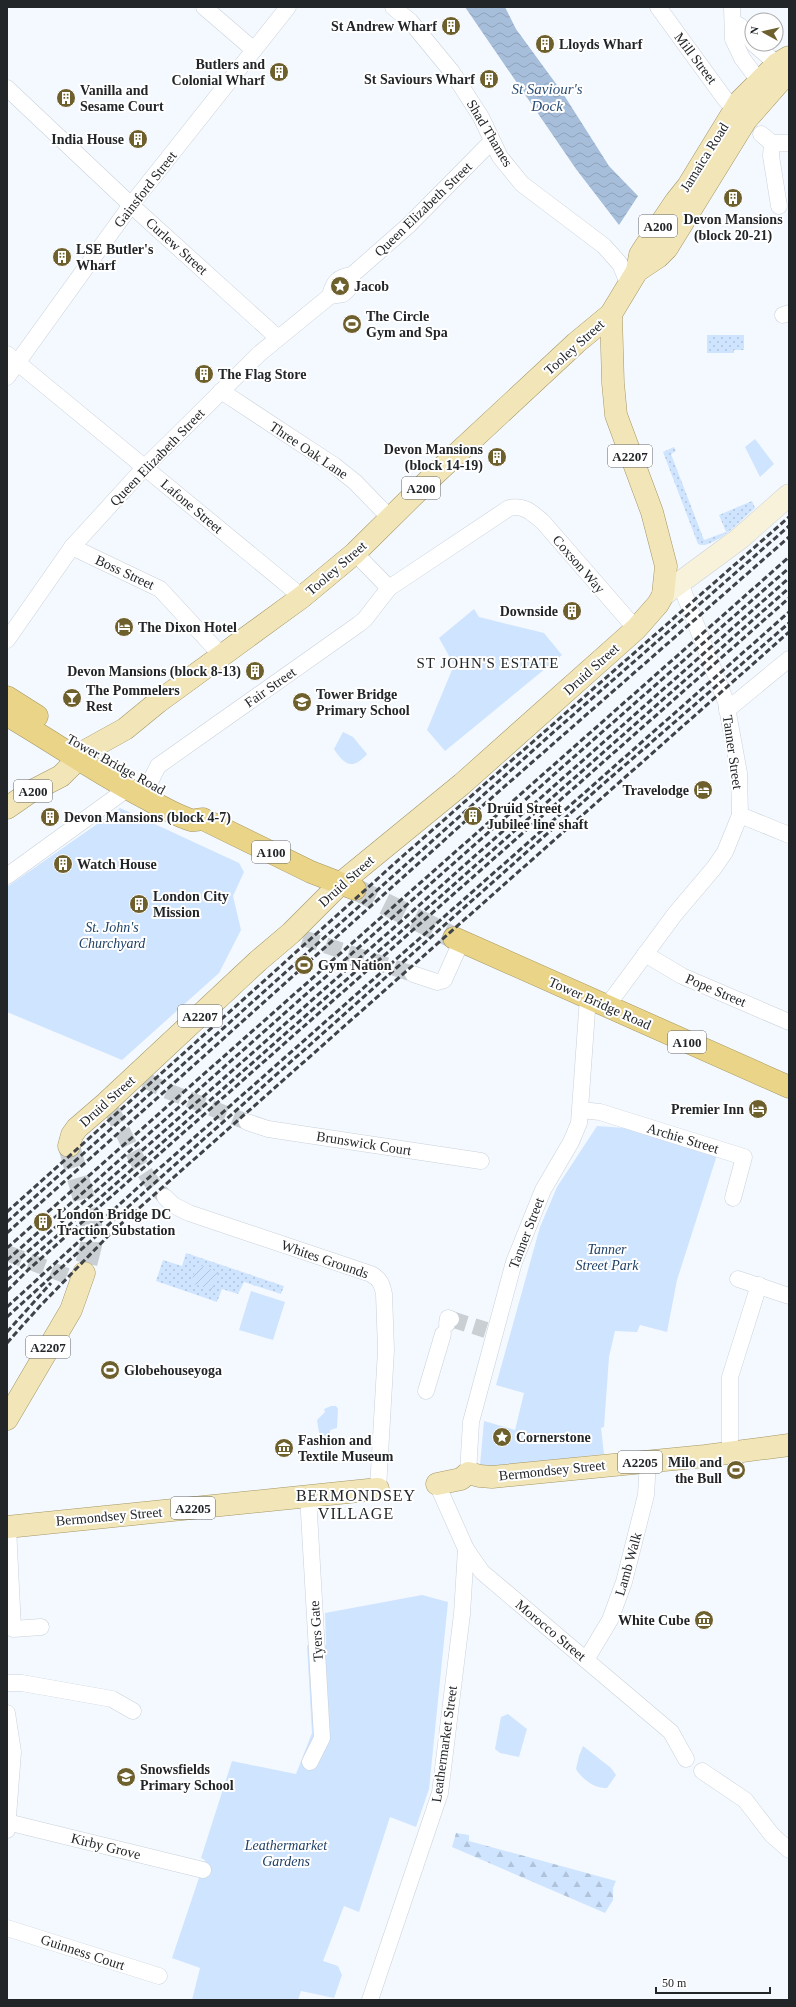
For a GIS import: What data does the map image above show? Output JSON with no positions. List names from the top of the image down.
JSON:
{
  "streets": {
    "highway": ["Tower Bridge Road", "A100"],
    "main road": [
      "Jamaica Road",
      "A200",
      "Tooley Street",
      "A2207",
      "Druid Street",
      "Tanner Street",
      "A2205",
      "Bermondsey Street"
    ],
    "street": [
      "Mill Street",
      "Shad Thames",
      "Gainsford Street",
      "Queen Elizabeth Street",
      "Curlew Street",
      "Three Oak Lane",
      "Lafone Street",
      "Coxson Way",
      "Boss Street",
      "Fair Street",
      "Pope Street",
      "Archie Street",
      "Brunswick Court",
      "Whites Grounds",
      "Lamb Walk",
      "Morocco Street",
      "Tyers Gate",
      "Leathermarket Street",
      "Kirby Grove",
      "Guinness Court"
    ]
  },
  "crossings": [
    ["Mill Street", "Jamaica Road"],
    ["Shad Thames", "Jamaica Road"],
    ["Shad Thames", "Queen Elizabeth Street"],
    ["Shad Thames", "Tooley Street"],
    ["Jamaica Road", "Tooley Street"],
    ["Gainsford Street", "Curlew Street"],
    ["Gainsford Street", "Lafone Street"],
    ["Queen Elizabeth Street", "Curlew Street"],
    ["Queen Elizabeth Street", "Three Oak Lane"],
    ["Queen Elizabeth Street", "Lafone Street"],
    ["Queen Elizabeth Street", "Boss Street"],
    ["Tooley Street", "Three Oak Lane"],
    ["Tooley Street", "Lafone Street"],
    ["Tooley Street", "Boss Street"],
    ["Tooley Street", "Tanner Street"],
    ["Tooley Street", "Tower Bridge Road"],
    ["A2207", "Coxson Way"],
    ["A2207", "Druid Street"],
    ["A2207", "Tanner Street"],
    ["Coxson Way", "Druid Street"],
    ["Coxson Way", "Fair Street"],
    ["Druid Street", "Tower Bridge Road"],
    ["Fair Street", "Tower Bridge Road"],
    ["Tanner Street", "Tower Bridge Road"],
    ["Tanner Street", "Pope Street"],
    ["Tanner Street", "Archie Street"],
    ["Tanner Street", "Bermondsey Street"],
    ["Whites Grounds", "Bermondsey Street"],
    ["Bermondsey Street", "Lamb Walk"],
    ["Bermondsey Street", "Tyers Gate"],
    ["Lamb Walk", "Morocco Street"],
    ["Morocco Street", "Leathermarket Street"]
  ],
  "districts": ["ST JOHN'S ESTATE", "BERMONDSEY VILLAGE"],
  "water": ["St Saviour's Dock"],
  "parks": ["St. John's Churchyard", "Tanner Street Park", "Leathermarket Gardens"],
  "places": {
    "building": [
      "St Andrew Wharf",
      "Lloyds Wharf",
      "Butlers and Colonial Wharf",
      "St Saviours Wharf",
      "Vanilla and Sesame Court",
      "India House",
      "Devon Mansions (block 20-21)",
      "LSE Butler's Wharf",
      "The Flag Store",
      "Devon Mansions (block 14-19)",
      "Downside",
      "Devon Mansions (block 8-13)",
      "Druid Street Jubilee line shaft",
      "Devon Mansions (block 4-7)",
      "Watch House",
      "London City Mission",
      "London Bridge DC Traction Substation"
    ],
    "place": ["Jacob", "Cornerstone"],
    "sports": [
      "The Circle Gym and Spa",
      "Gym Nation",
      "Globehouseyoga",
      "Milo and the Bull"
    ],
    "hotel": ["The Dixon Hotel", "Travelodge", "Premier Inn"],
    "bar": ["The Pommelers Rest"],
    "school or university": ["Tower Bridge Primary School", "Snowsfields Primary School"],
    "museum": ["Fashion and Textile Museum", "White Cube"]
  },
  "scale_bar": "50 m",
  "north": "left"
}
